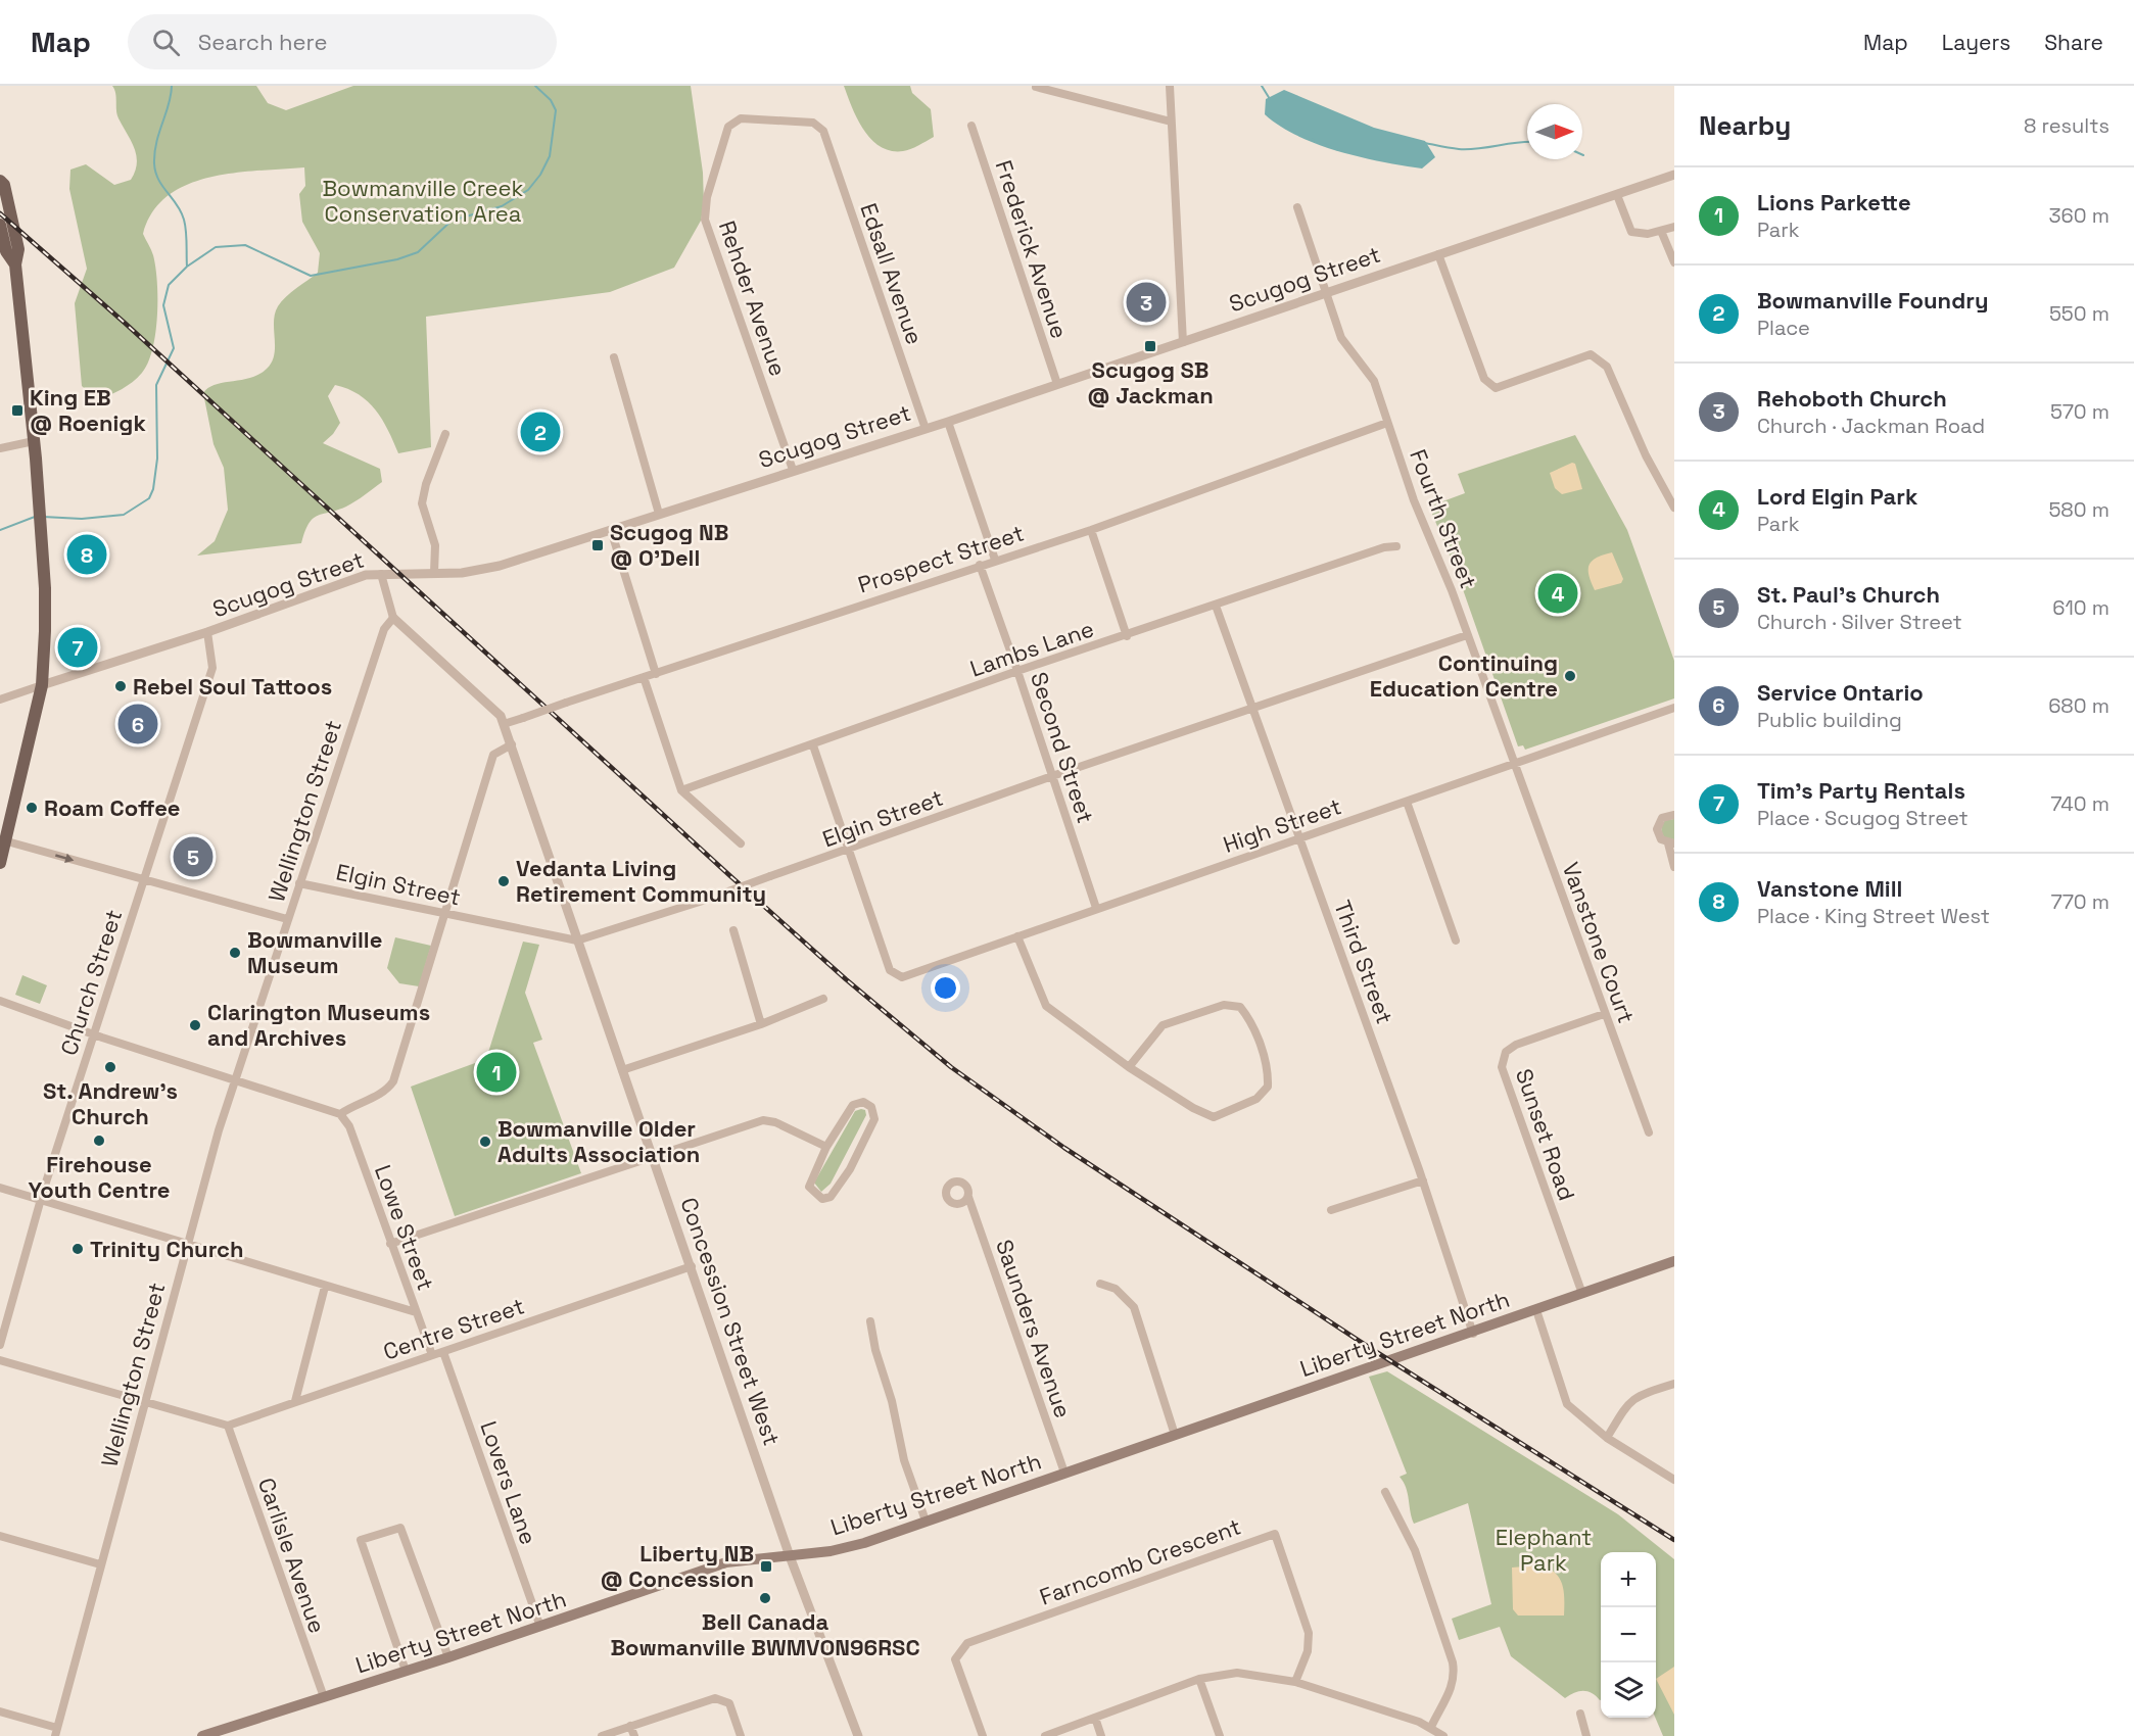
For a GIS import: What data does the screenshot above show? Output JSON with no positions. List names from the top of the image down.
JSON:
{
  "streets": {
    "main road": ["Liberty Street North"],
    "street": [
      "Frederick Avenue",
      "Edsall Avenue",
      "Scugog Street",
      "Rehder Avenue",
      "Fourth Street",
      "Prospect Street",
      "Lambs Lane",
      "Second Street",
      "Wellington Street",
      "Elgin Street",
      "High Street",
      "Vanstone Court",
      "Third Street",
      "Church Street",
      "Sunset Road",
      "Lowe Street",
      "Concession Street West",
      "Centre Street",
      "Saunders Avenue",
      "Lovers Lane",
      "Carlisle Avenue",
      "Farncomb Crescent"
    ]
  },
  "crossings": [
    ["Frederick Avenue", "Scugog Street"],
    ["Edsall Avenue", "Scugog Street"],
    ["Edsall Avenue", "Rehder Avenue"],
    ["Scugog Street", "Rehder Avenue"],
    ["Scugog Street", "Fourth Street"],
    ["Scugog Street", "Church Street"],
    ["Fourth Street", "Prospect Street"],
    ["Fourth Street", "Elgin Street"],
    ["Fourth Street", "High Street"],
    ["Fourth Street", "Vanstone Court"],
    ["Prospect Street", "Second Street"],
    ["Prospect Street", "Concession Street West"],
    ["Lambs Lane", "Second Street"],
    ["Lambs Lane", "Third Street"],
    ["Second Street", "Elgin Street"],
    ["Second Street", "High Street"],
    ["Wellington Street", "Elgin Street"],
    ["Wellington Street", "Concession Street West"],
    ["Elgin Street", "High Street"],
    ["Elgin Street", "Third Street"],
    ["Elgin Street", "Concession Street West"],
    ["High Street", "Vanstone Court"],
    ["High Street", "Third Street"],
    ["Vanstone Court", "Sunset Road"],
    ["Third Street", "Liberty Street North"],
    ["Sunset Road", "Liberty Street North"],
    ["Lowe Street", "Centre Street"],
    ["Concession Street West", "Centre Street"],
    ["Concession Street West", "Liberty Street North"],
    ["Centre Street", "Lovers Lane"],
    ["Centre Street", "Carlisle Avenue"],
    ["Saunders Avenue", "Liberty Street North"],
    ["Liberty Street North", "Lovers Lane"],
    ["Liberty Street North", "Carlisle Avenue"]
  ],
  "parks": ["Bowmanville Creek Conservation Area", "Elephant Park"],
  "places": {
    "transit": [
      "Scugog SB @ Jackman",
      "King EB @ Roenigk",
      "Scugog NB @ O'Dell",
      "Liberty NB @ Concession"
    ],
    "other": [
      "Continuing Education Centre",
      "Rebel Soul Tattoos",
      "Roam Coffee",
      "Vedanta Living Retirement Community",
      "Bowmanville Museum",
      "Clarington Museums and Archives",
      "St. Andrew's Church",
      "Firehouse Youth Centre",
      "Bowmanville Older Adults Association",
      "Trinity Church",
      "Bell Canada Bowmanville BWMVON96RSC"
    ]
  },
  "north": "right",
  "page": {
    "header": "Map",
    "search": "Search here",
    "nav": ["Map", "Layers", "Share"],
    "heading": ["Nearby", "8 results"],
    "list": [
      {
        "mark": "1",
        "name": "Lions Parkette",
        "note": "Park",
        "value": "360 m"
      },
      {
        "mark": "2",
        "name": "Bowmanville Foundry",
        "note": "Place",
        "value": "550 m"
      },
      {
        "mark": "3",
        "name": "Rehoboth Church",
        "note": "Church · Jackman Road",
        "value": "570 m"
      },
      {
        "mark": "4",
        "name": "Lord Elgin Park",
        "note": "Park",
        "value": "580 m"
      },
      {
        "mark": "5",
        "name": "St. Paul's Church",
        "note": "Church · Silver Street",
        "value": "610 m"
      },
      {
        "mark": "6",
        "name": "Service Ontario",
        "note": "Public building",
        "value": "680 m"
      },
      {
        "mark": "7",
        "name": "Tim's Party Rentals",
        "note": "Place · Scugog Street",
        "value": "740 m"
      },
      {
        "mark": "8",
        "name": "Vanstone Mill",
        "note": "Place · King Street West",
        "value": "770 m"
      }
    ],
    "pins": [
      "3",
      "2",
      "8",
      "4",
      "7",
      "6",
      "5",
      "1"
    ],
    "map_buttons": ["+", "−"]
  }
}
